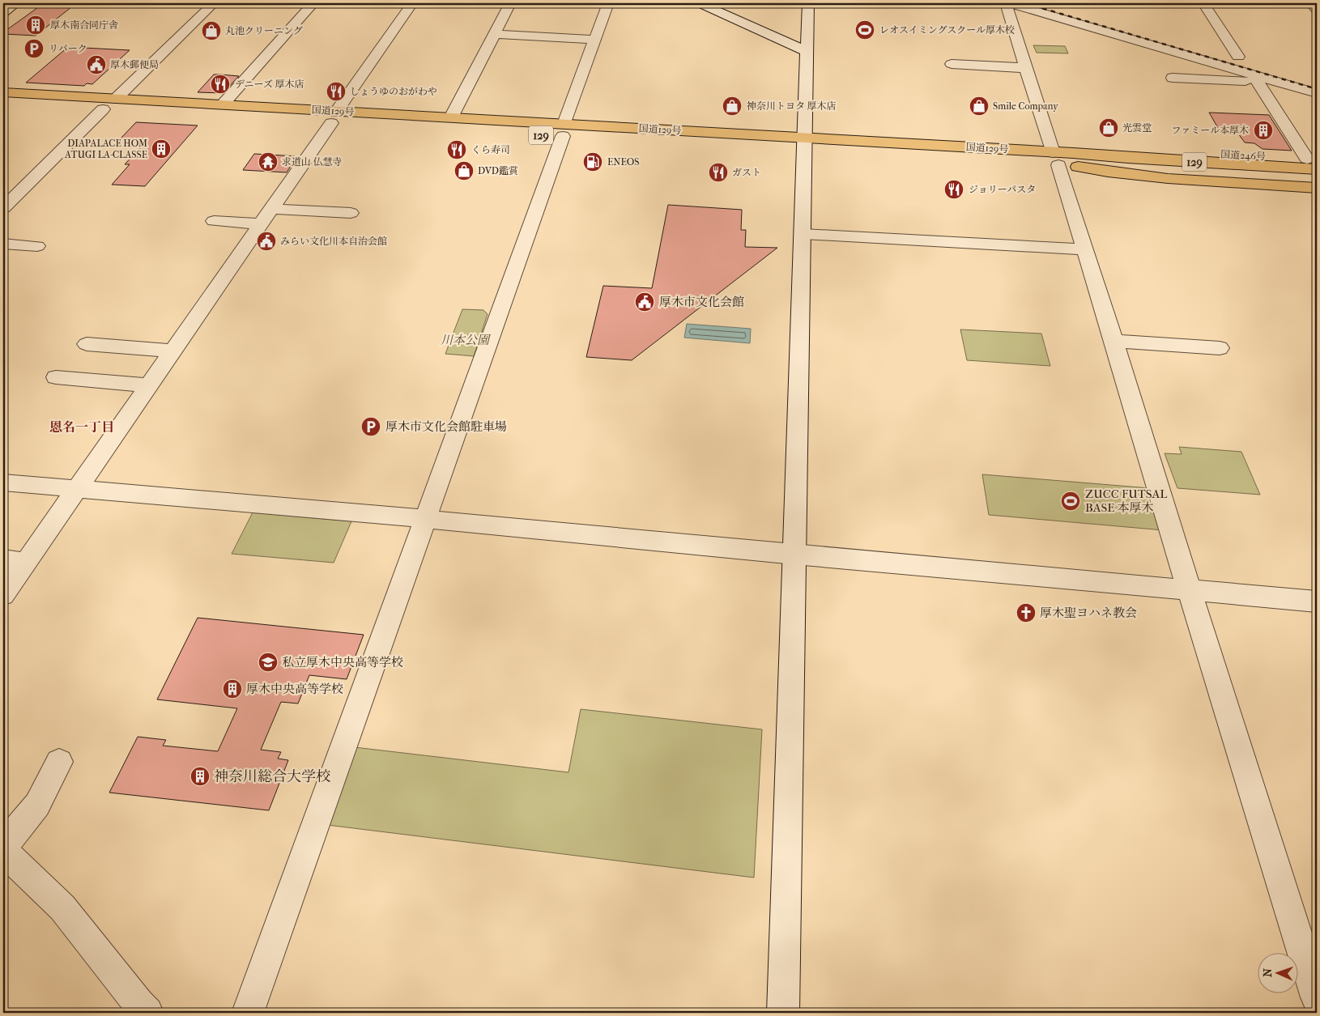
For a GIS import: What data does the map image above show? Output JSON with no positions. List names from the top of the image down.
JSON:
{
  "streets": {
    "highway": ["国道129号", "129"]
  },
  "districts": ["恩名一丁目"],
  "parks": ["川本公園"],
  "places": {
    "building": [
      "厚木南合同庁舎",
      "ファミール本厚木",
      "DIAPALACE HOM ATUGI LA-CLASSE",
      "厚木中央高等学校",
      "神奈川総合大学校"
    ],
    "sports": ["レオスイミングスクール厚木校", "ZUCC FUTSAL BASE 本厚木"],
    "shop": [
      "丸池クリーニング",
      "神奈川トヨタ 厚木店",
      "Smile Company",
      "光雲堂",
      "DVD鑑賞"
    ],
    "parking": ["リパーク", "厚木市文化会館駐車場"],
    "public building": ["厚木郵便局", "みらい文化川本自治会館", "厚木市文化会館"],
    "restaurant": [
      "デニーズ 厚木店",
      "しょうゆのおがわや",
      "くら寿司",
      "ガスト",
      "ジョリーパスタ"
    ],
    "temple": ["求道山 仏慧寺"],
    "fuel station": ["ENEOS"],
    "church": ["厚木聖ヨハネ教会"],
    "school or university": ["私立厚木中央高等学校"]
  },
  "north": "left"
}
